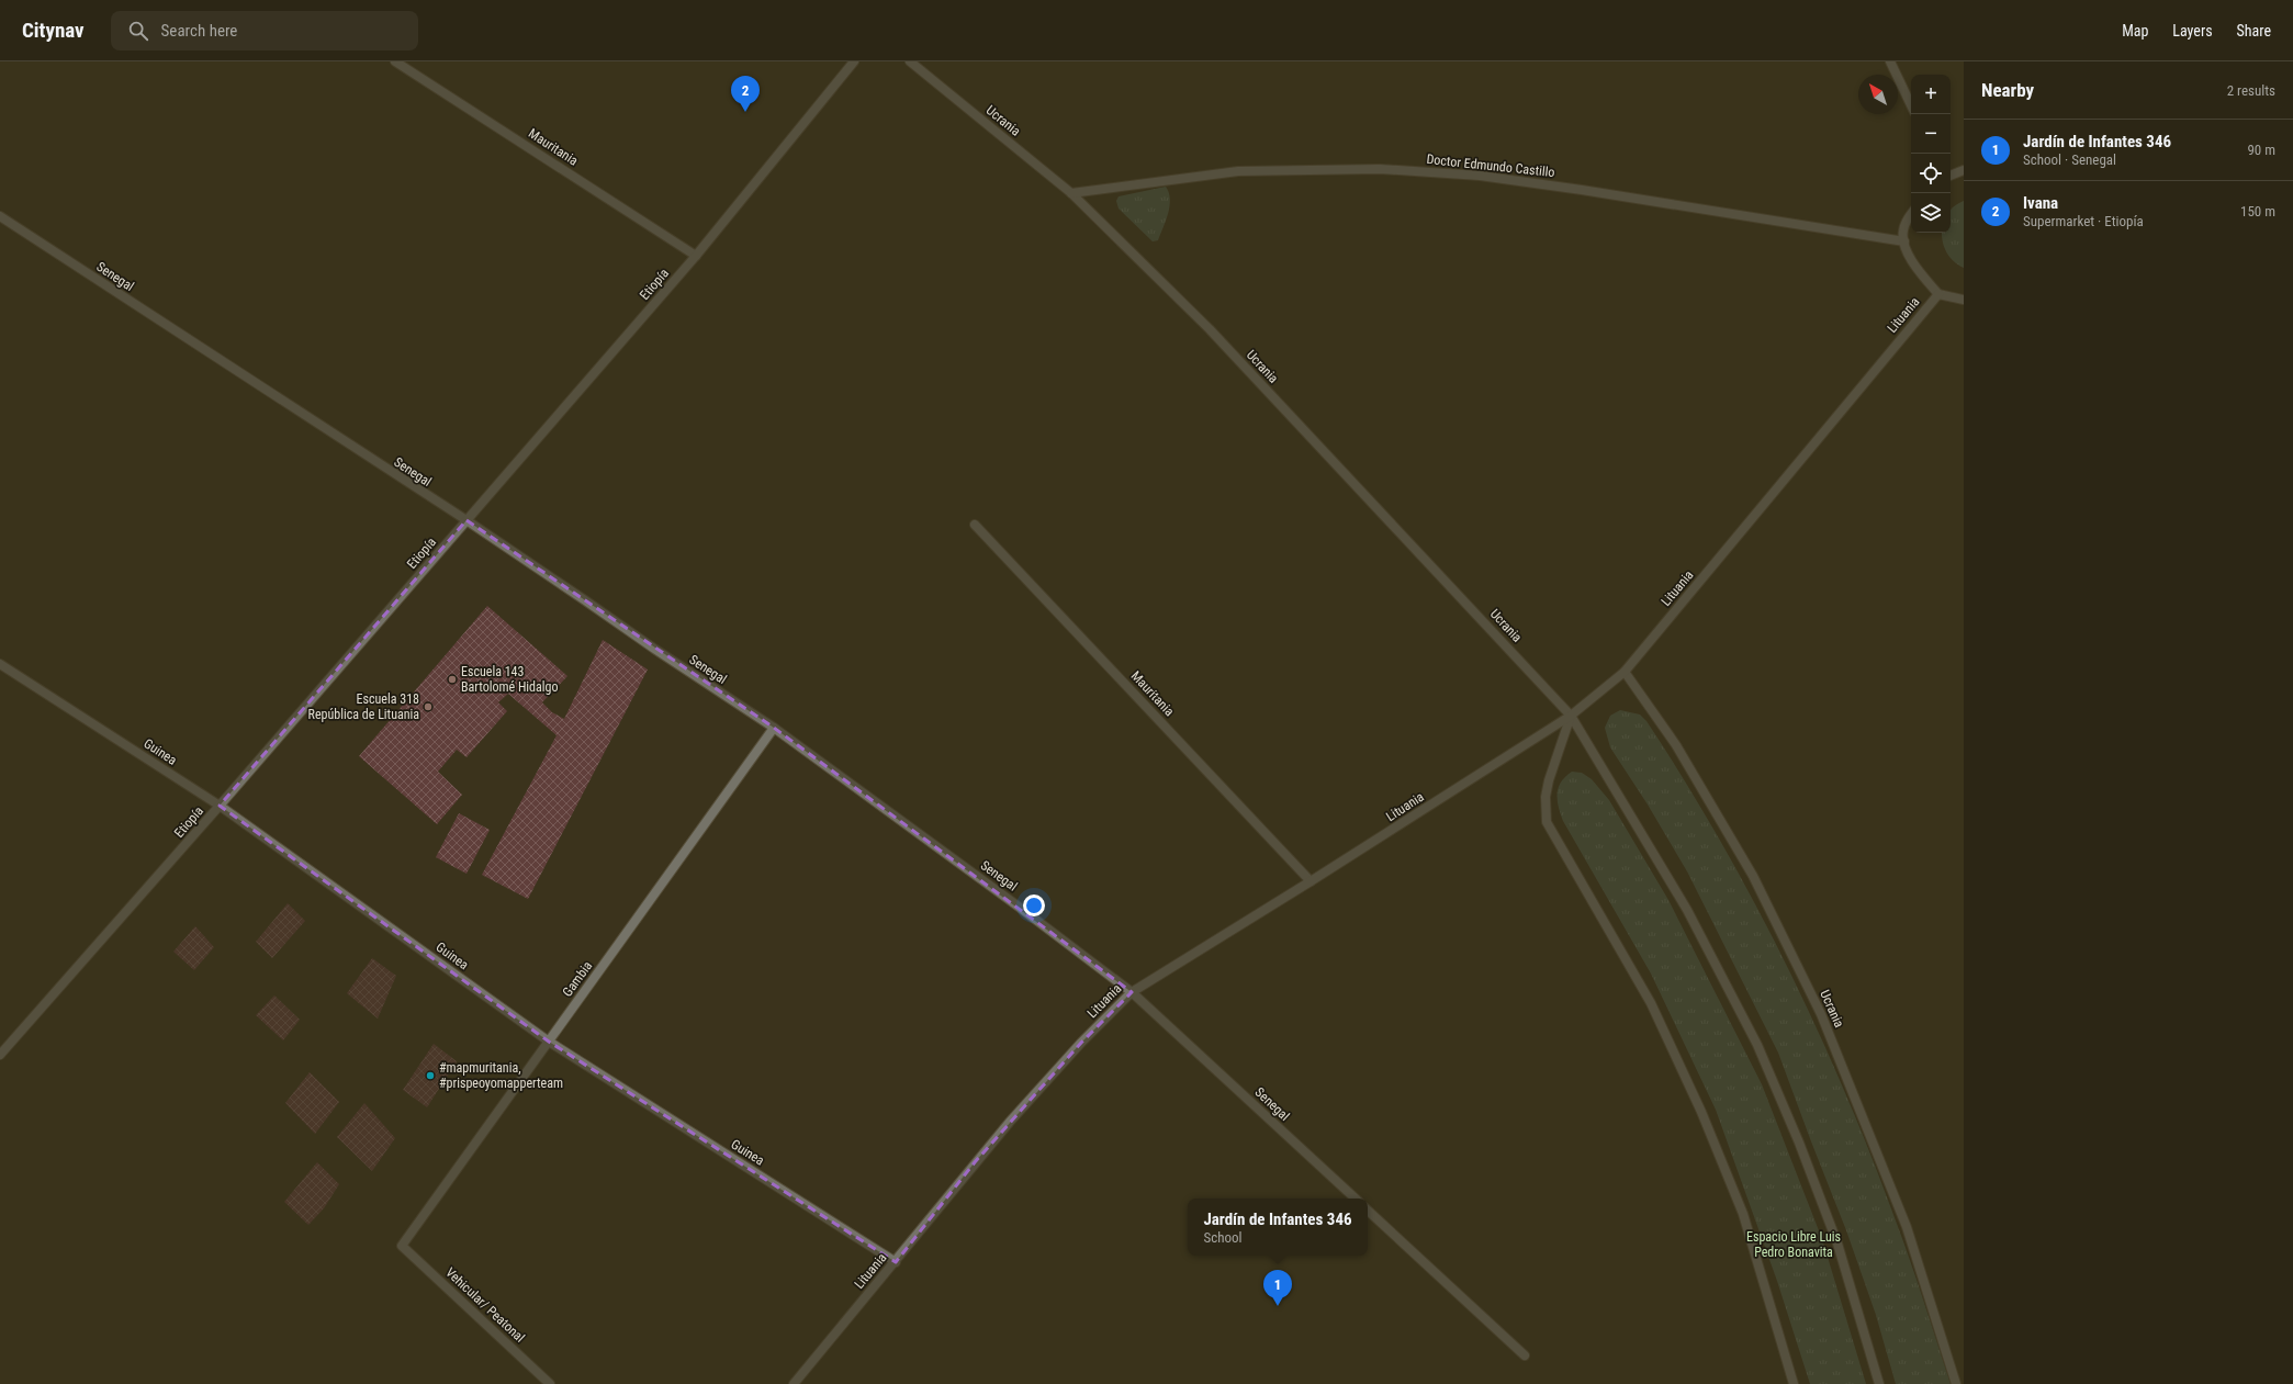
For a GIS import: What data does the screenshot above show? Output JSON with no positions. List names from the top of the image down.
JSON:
{
  "streets": {
    "street": [
      "Ucrania",
      "Mauritania",
      "Doctor Edmundo Castillo",
      "Senegal",
      "Etiopía",
      "Lituania",
      "Guinea",
      "Gambia",
      "Vehicular/ Peatonal"
    ]
  },
  "crossings": [
    ["Ucrania", "Doctor Edmundo Castillo"],
    ["Ucrania", "Lituania"],
    ["Mauritania", "Etiopía"],
    ["Mauritania", "Lituania"],
    ["Doctor Edmundo Castillo", "Lituania"],
    ["Senegal", "Etiopía"],
    ["Senegal", "Lituania"],
    ["Senegal", "Gambia"],
    ["Etiopía", "Guinea"],
    ["Lituania", "Guinea"],
    ["Guinea", "Gambia"],
    ["Gambia", "Vehicular/ Peatonal"]
  ],
  "parks": ["Espacio Libre Luis Pedro Bonavita"],
  "places": ["Escuela 143 Bartolomé Hidalgo", "Escuela 318 República de Lituania", "#mapmuritania, #prispeoyomapperteam"],
  "north": "top left",
  "page": {
    "header": "Citynav",
    "search": "Search here",
    "nav": ["Map", "Layers", "Share"],
    "heading": ["Nearby", "2 results"],
    "map_buttons": ["+", "−"],
    "pins": ["2", "1"],
    "list": [
      {
        "mark": "1",
        "name": "Jardín de Infantes 346",
        "note": "School · Senegal",
        "value": "90 m"
      },
      {
        "mark": "2",
        "name": "Ivana",
        "note": "Supermarket · Etiopía",
        "value": "150 m"
      }
    ],
    "popup": ["Jardín de Infantes 346", "School"]
  }
}
